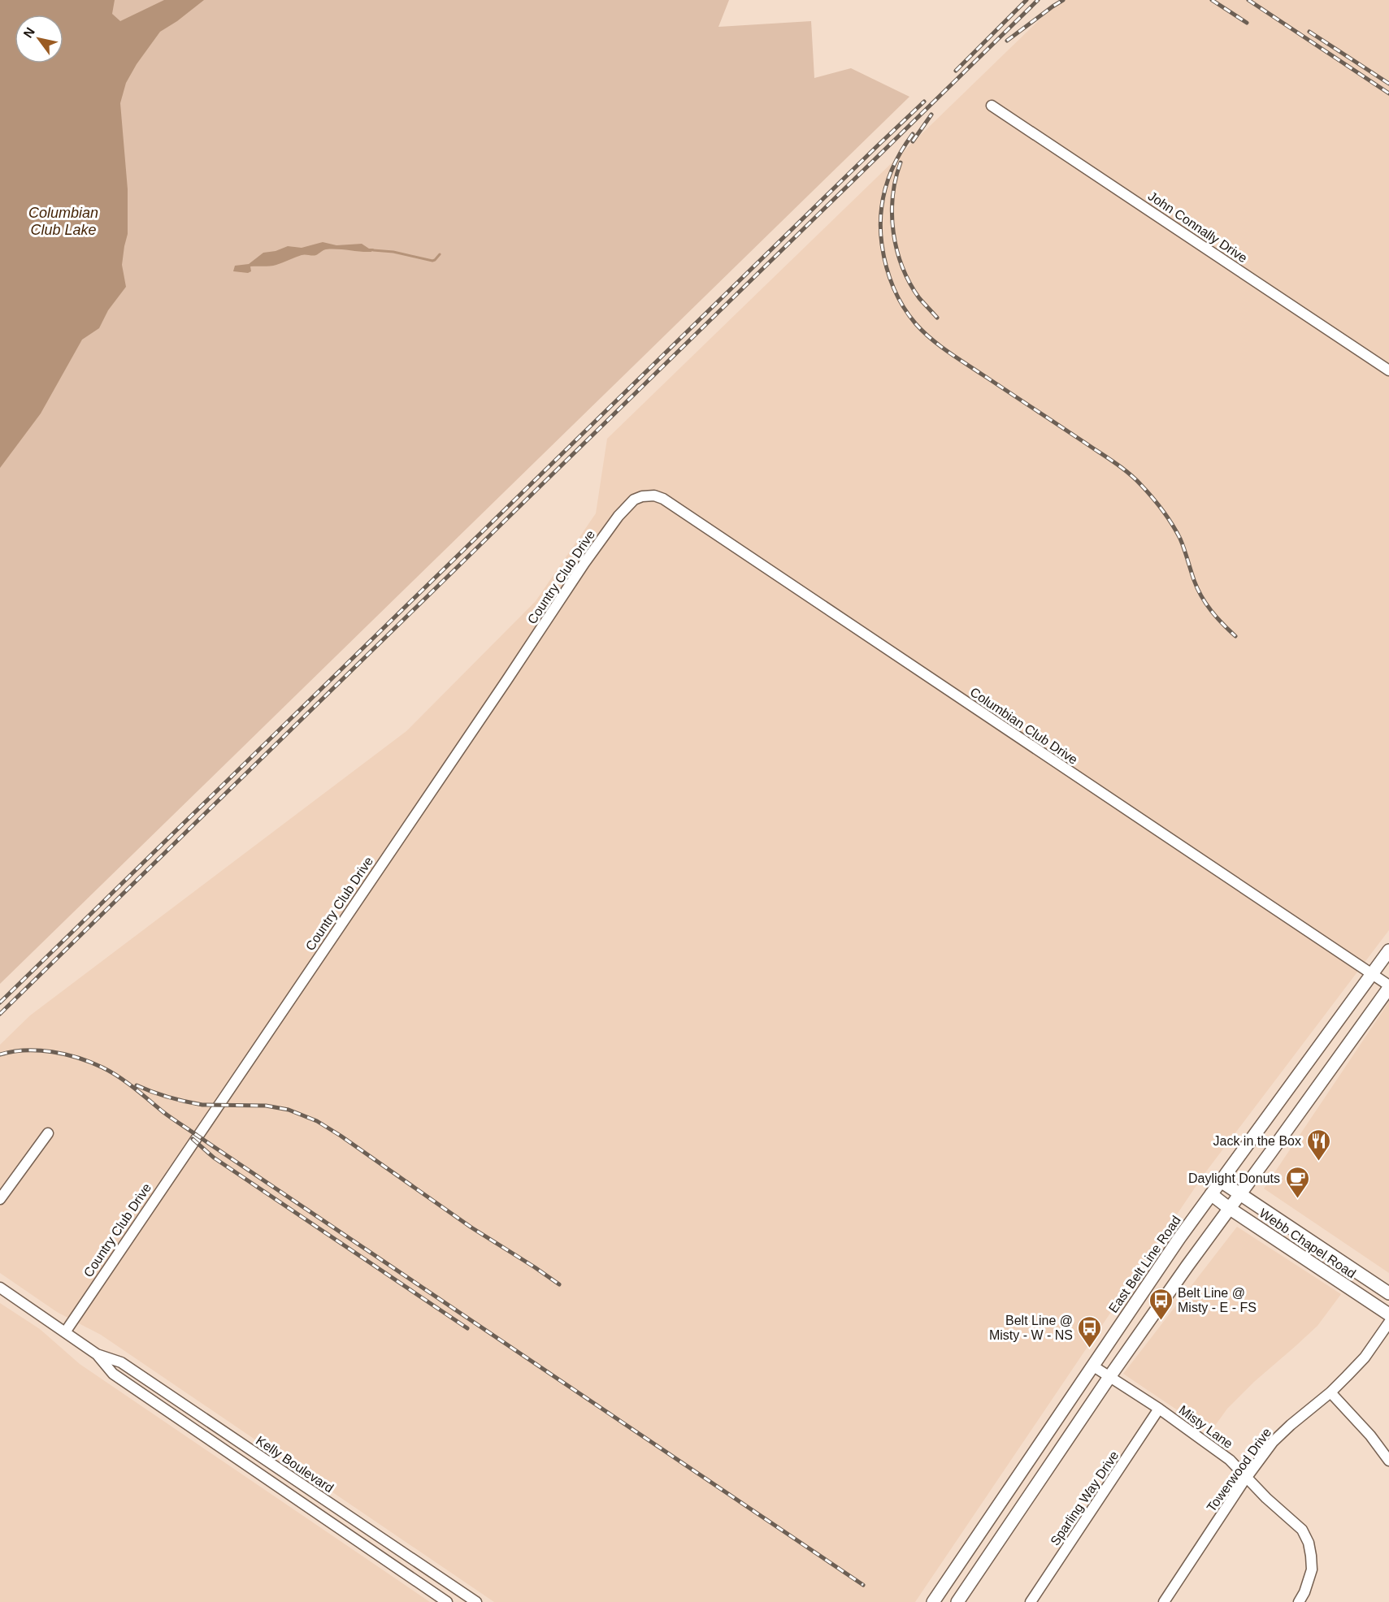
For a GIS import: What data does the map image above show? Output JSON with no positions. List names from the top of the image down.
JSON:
{
  "streets": {
    "main road": ["Webb Chapel Road", "East Belt Line Road"],
    "street": [
      "John Connally Drive",
      "Country Club Drive",
      "Columbian Club Drive",
      "Misty Lane",
      "Kelly Boulevard",
      "Towerwood Drive",
      "Sparling Way Drive"
    ]
  },
  "crossings": [
    ["Country Club Drive", "Columbian Club Drive"],
    ["Country Club Drive", "Kelly Boulevard"],
    ["Columbian Club Drive", "East Belt Line Road"],
    ["Webb Chapel Road", "East Belt Line Road"],
    ["East Belt Line Road", "Misty Lane"],
    ["Misty Lane", "Towerwood Drive"],
    ["Misty Lane", "Sparling Way Drive"]
  ],
  "water": ["Columbian Club Lake"],
  "places": {
    "restaurant": ["Jack in the Box"],
    "cafe": ["Daylight Donuts"],
    "bus stop": ["Belt Line @ Misty - E - FS", "Belt Line @ Misty - W - NS"]
  },
  "north": "top left"
}
